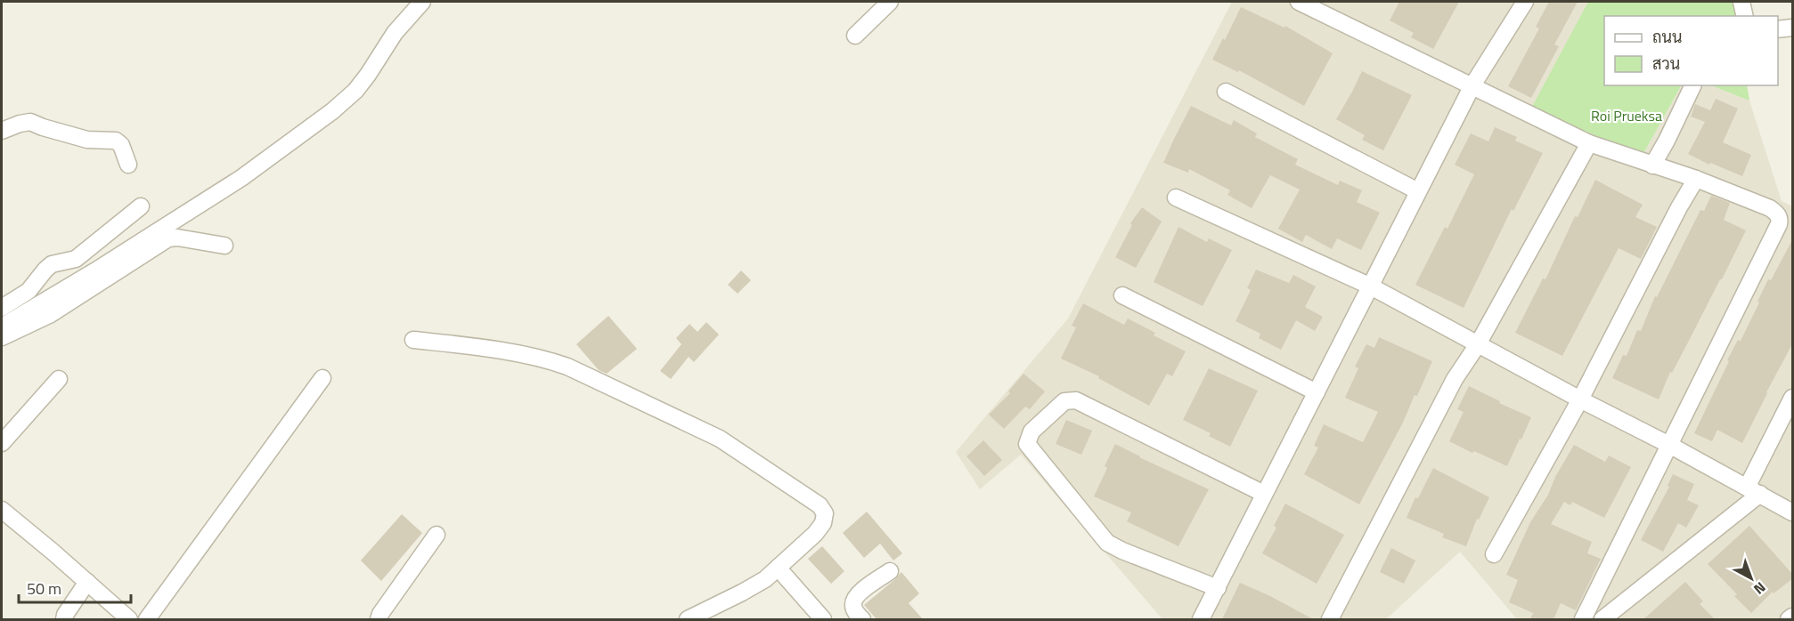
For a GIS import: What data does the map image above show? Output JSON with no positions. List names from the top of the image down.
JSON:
{
  "parks": ["Roi Prueksa"],
  "legend": ["ถนน", "สวน"],
  "scale_bar": "50 m",
  "north": "bottom right"
}
